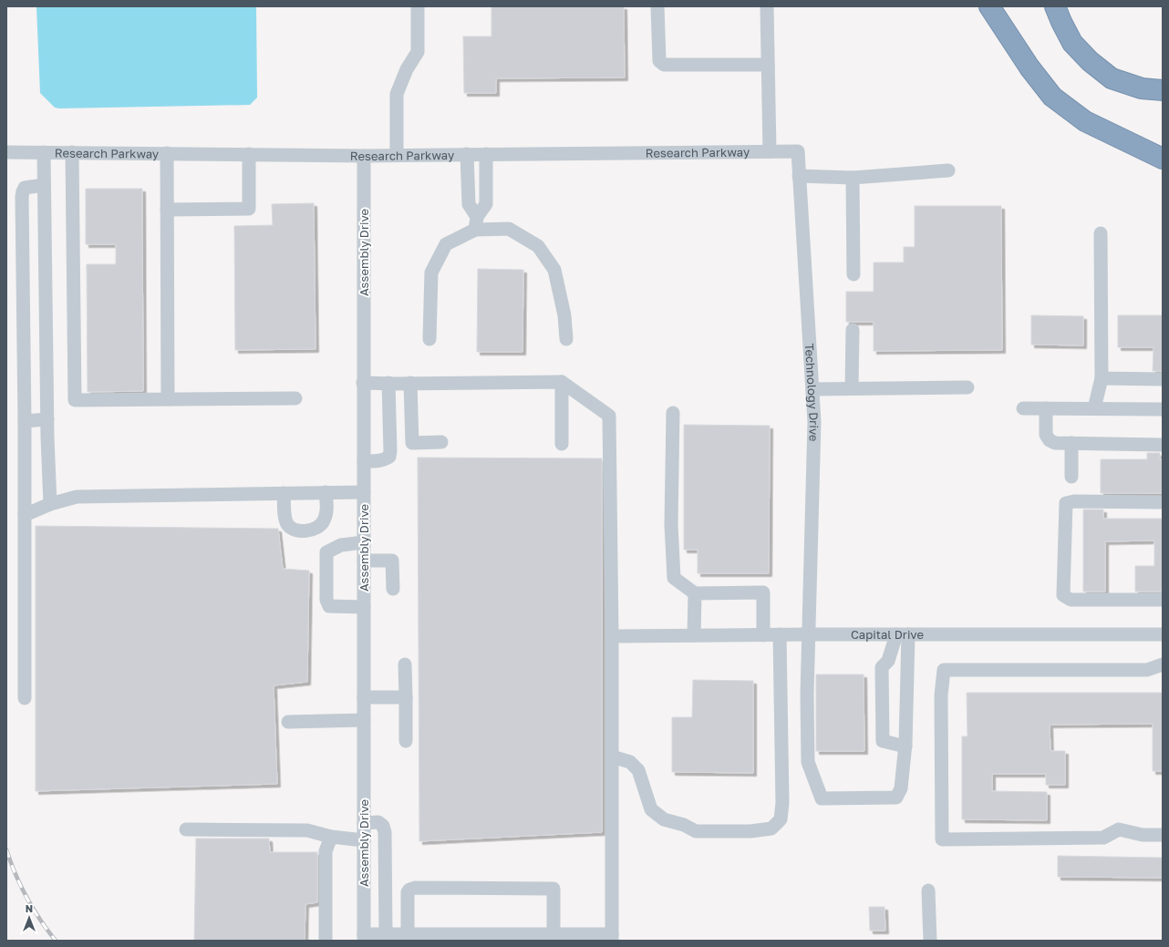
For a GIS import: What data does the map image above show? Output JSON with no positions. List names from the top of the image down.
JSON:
{
  "streets": {
    "street": [
      "Research Parkway",
      "Assembly Drive",
      "Technology Drive",
      "Capital Drive"
    ]
  },
  "crossings": [
    ["Research Parkway", "Assembly Drive"],
    ["Research Parkway", "Technology Drive"],
    ["Technology Drive", "Capital Drive"]
  ],
  "north": "top"
}
